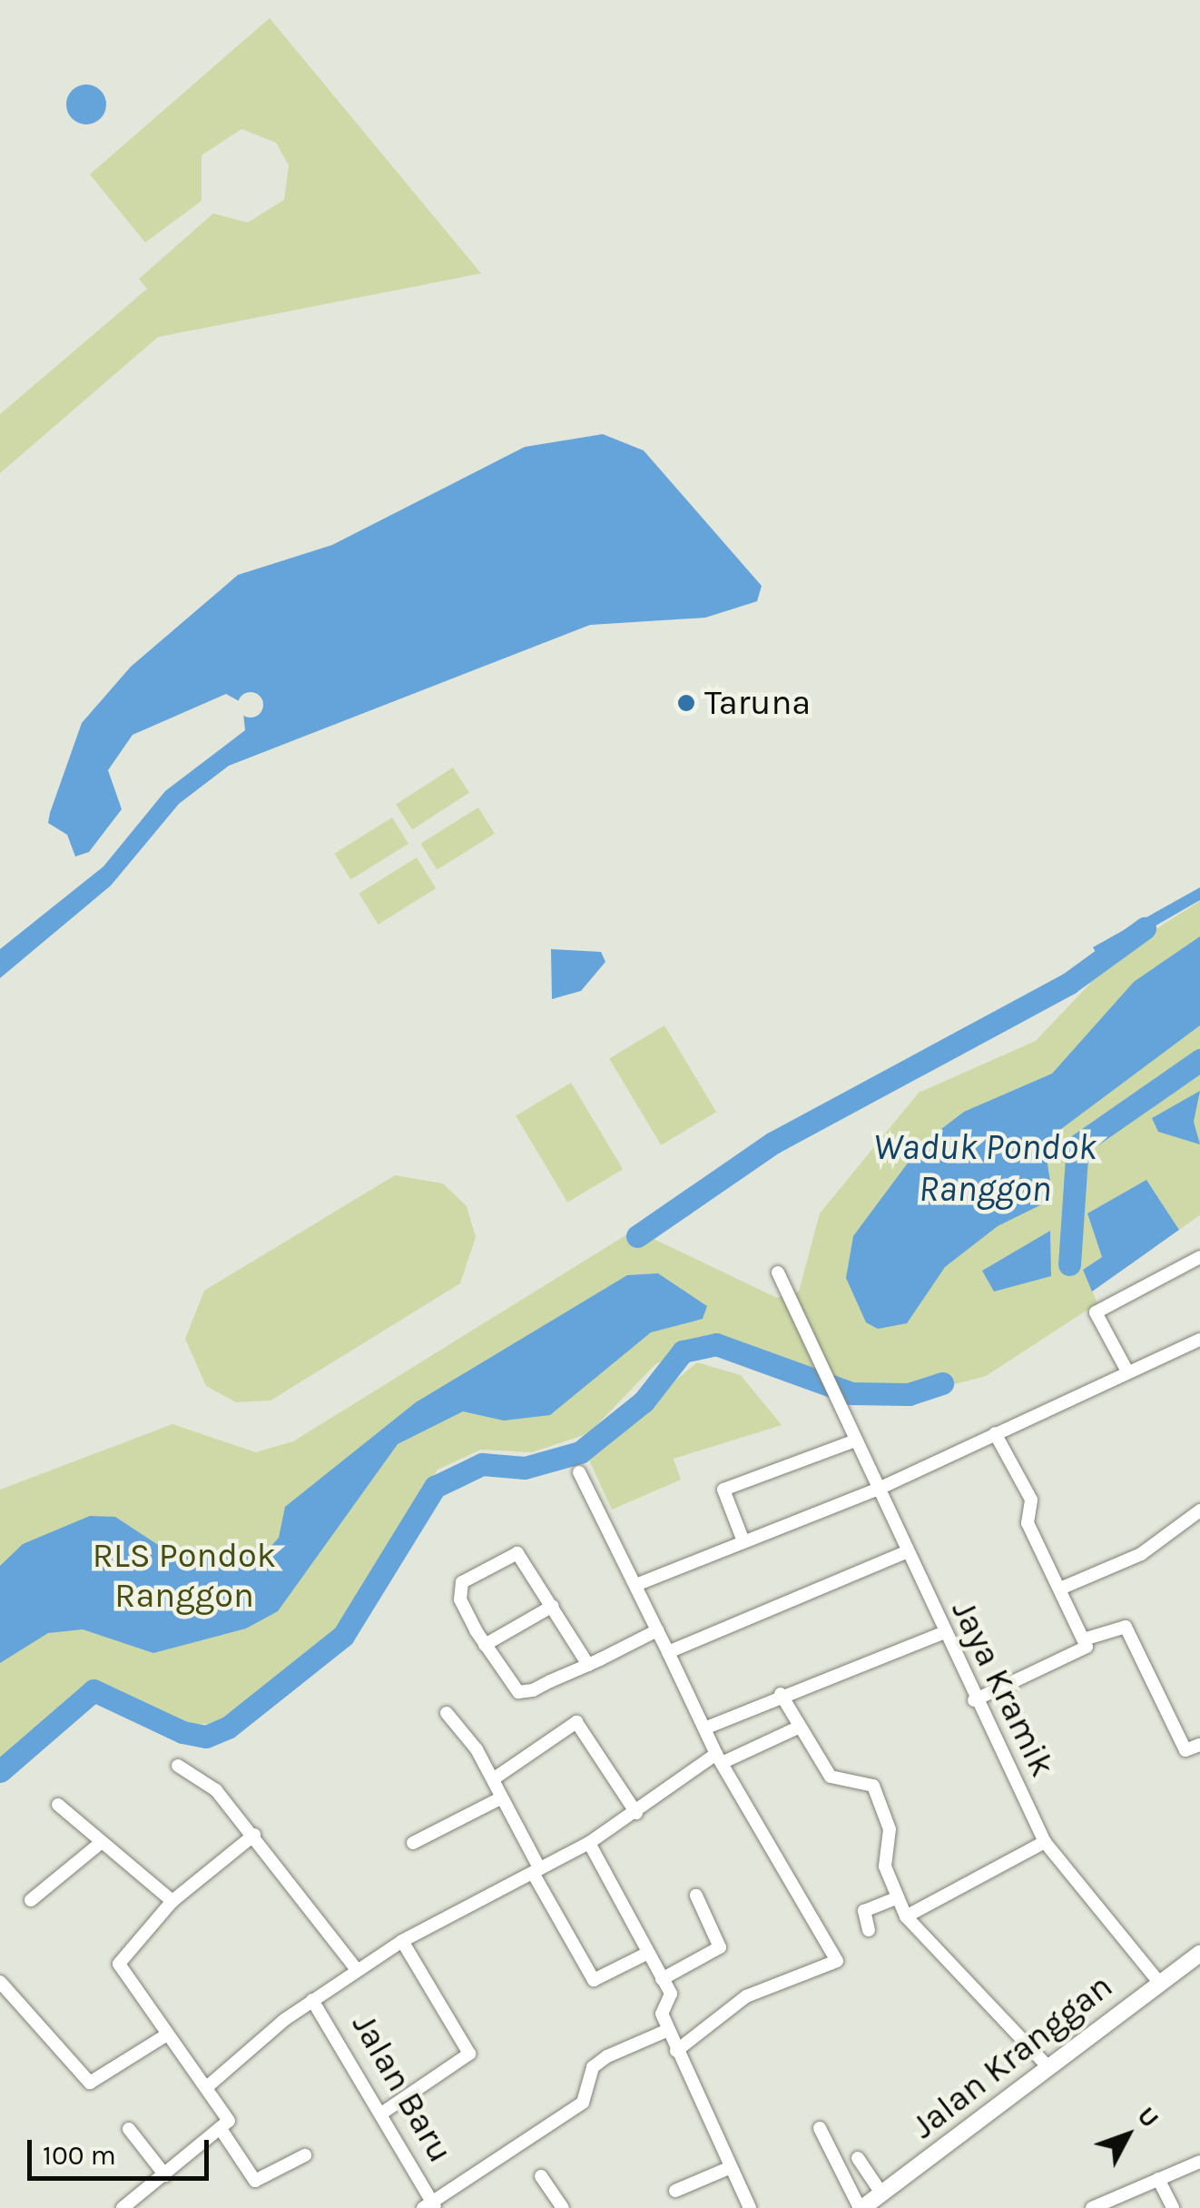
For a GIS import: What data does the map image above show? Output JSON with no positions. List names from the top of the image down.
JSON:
{
  "streets": {
    "main road": ["Jalan Kranggan"],
    "street": ["Jaya Kramik", "Jalan Baru"]
  },
  "crossings": [
    ["Jaya Kramik", "Jalan Kranggan"]
  ],
  "water": ["Waduk Pondok Ranggon"],
  "parks": ["RLS Pondok Ranggon"],
  "places": ["Taruna"],
  "scale_bar": "100 m",
  "north": "top right"
}
